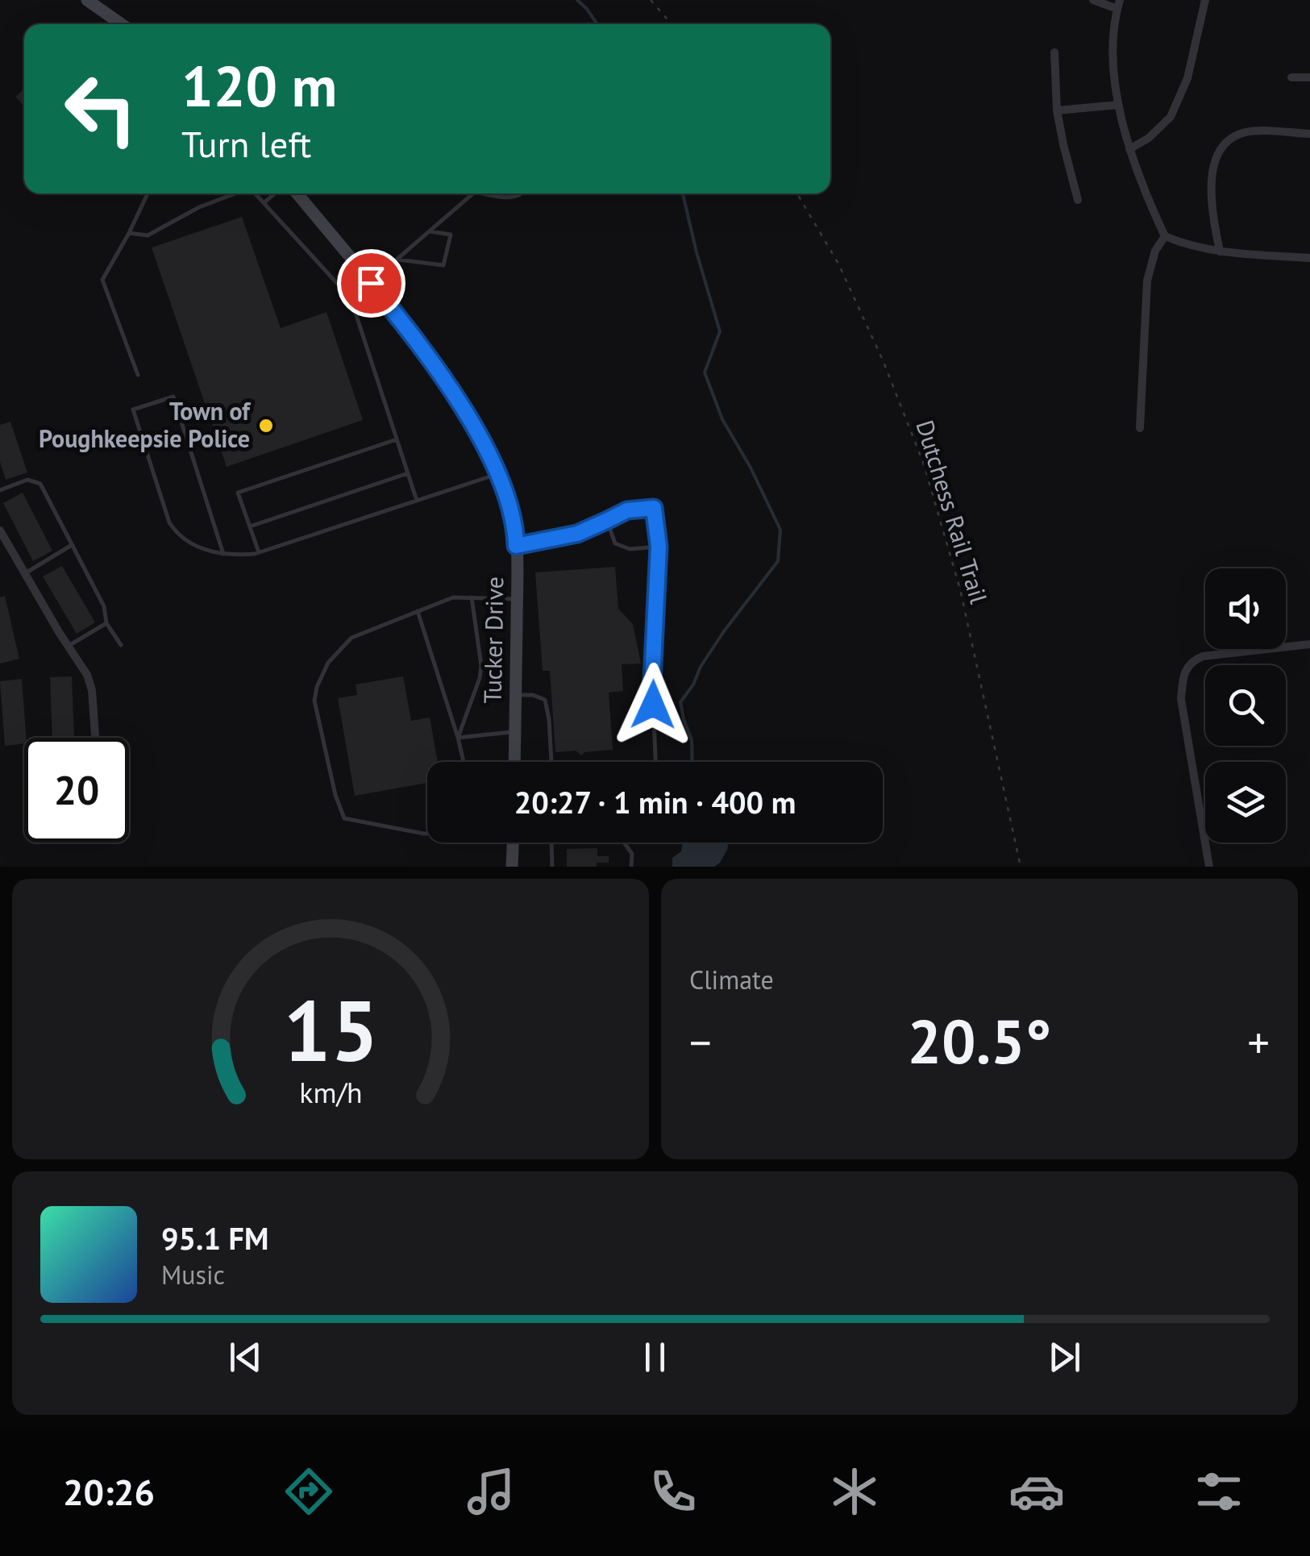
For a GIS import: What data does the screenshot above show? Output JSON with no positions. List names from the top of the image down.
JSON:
{
  "streets": {
    "street": ["Tucker Drive"],
    "path": ["Dutchess Rail Trail"]
  },
  "places": ["Town of Poughkeepsie Police"],
  "page": {
    "turn": ["120 m", "Turn left"],
    "limit": "20",
    "trip": "20:27 · 1 min · 400 m",
    "tile": "Climate",
    "heat": ["−", "20.5°", "+"],
    "song": ["95.1 FM", "Music"],
    "tabs": "20:26",
    "gauge": ["15", "km/h"]
  }
}
